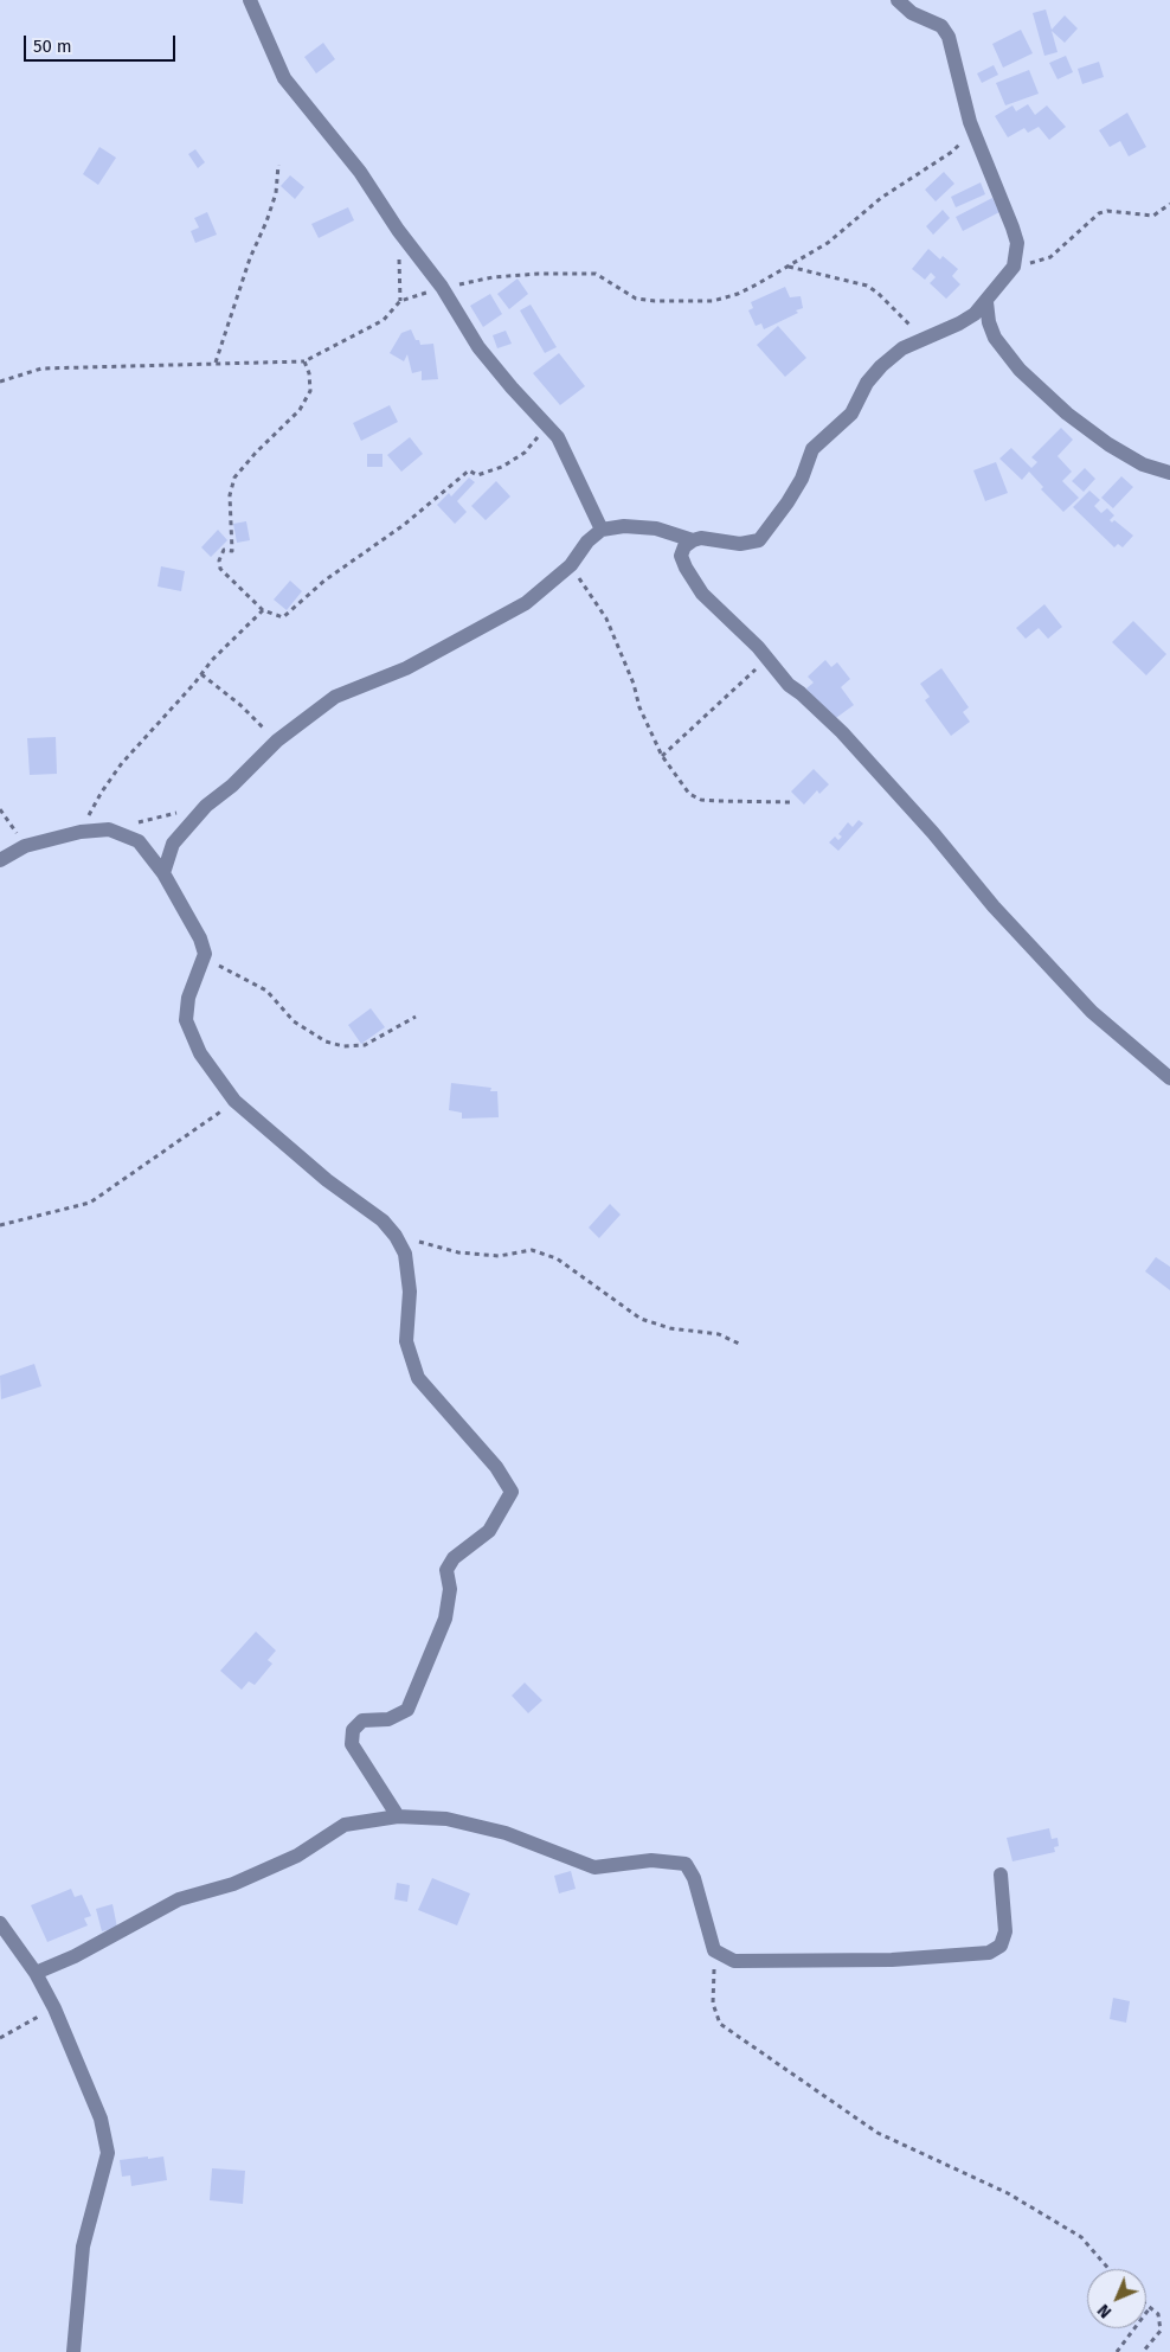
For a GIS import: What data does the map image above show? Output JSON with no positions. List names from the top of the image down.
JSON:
{
  "scale_bar": "50 m",
  "north": "bottom left"
}
